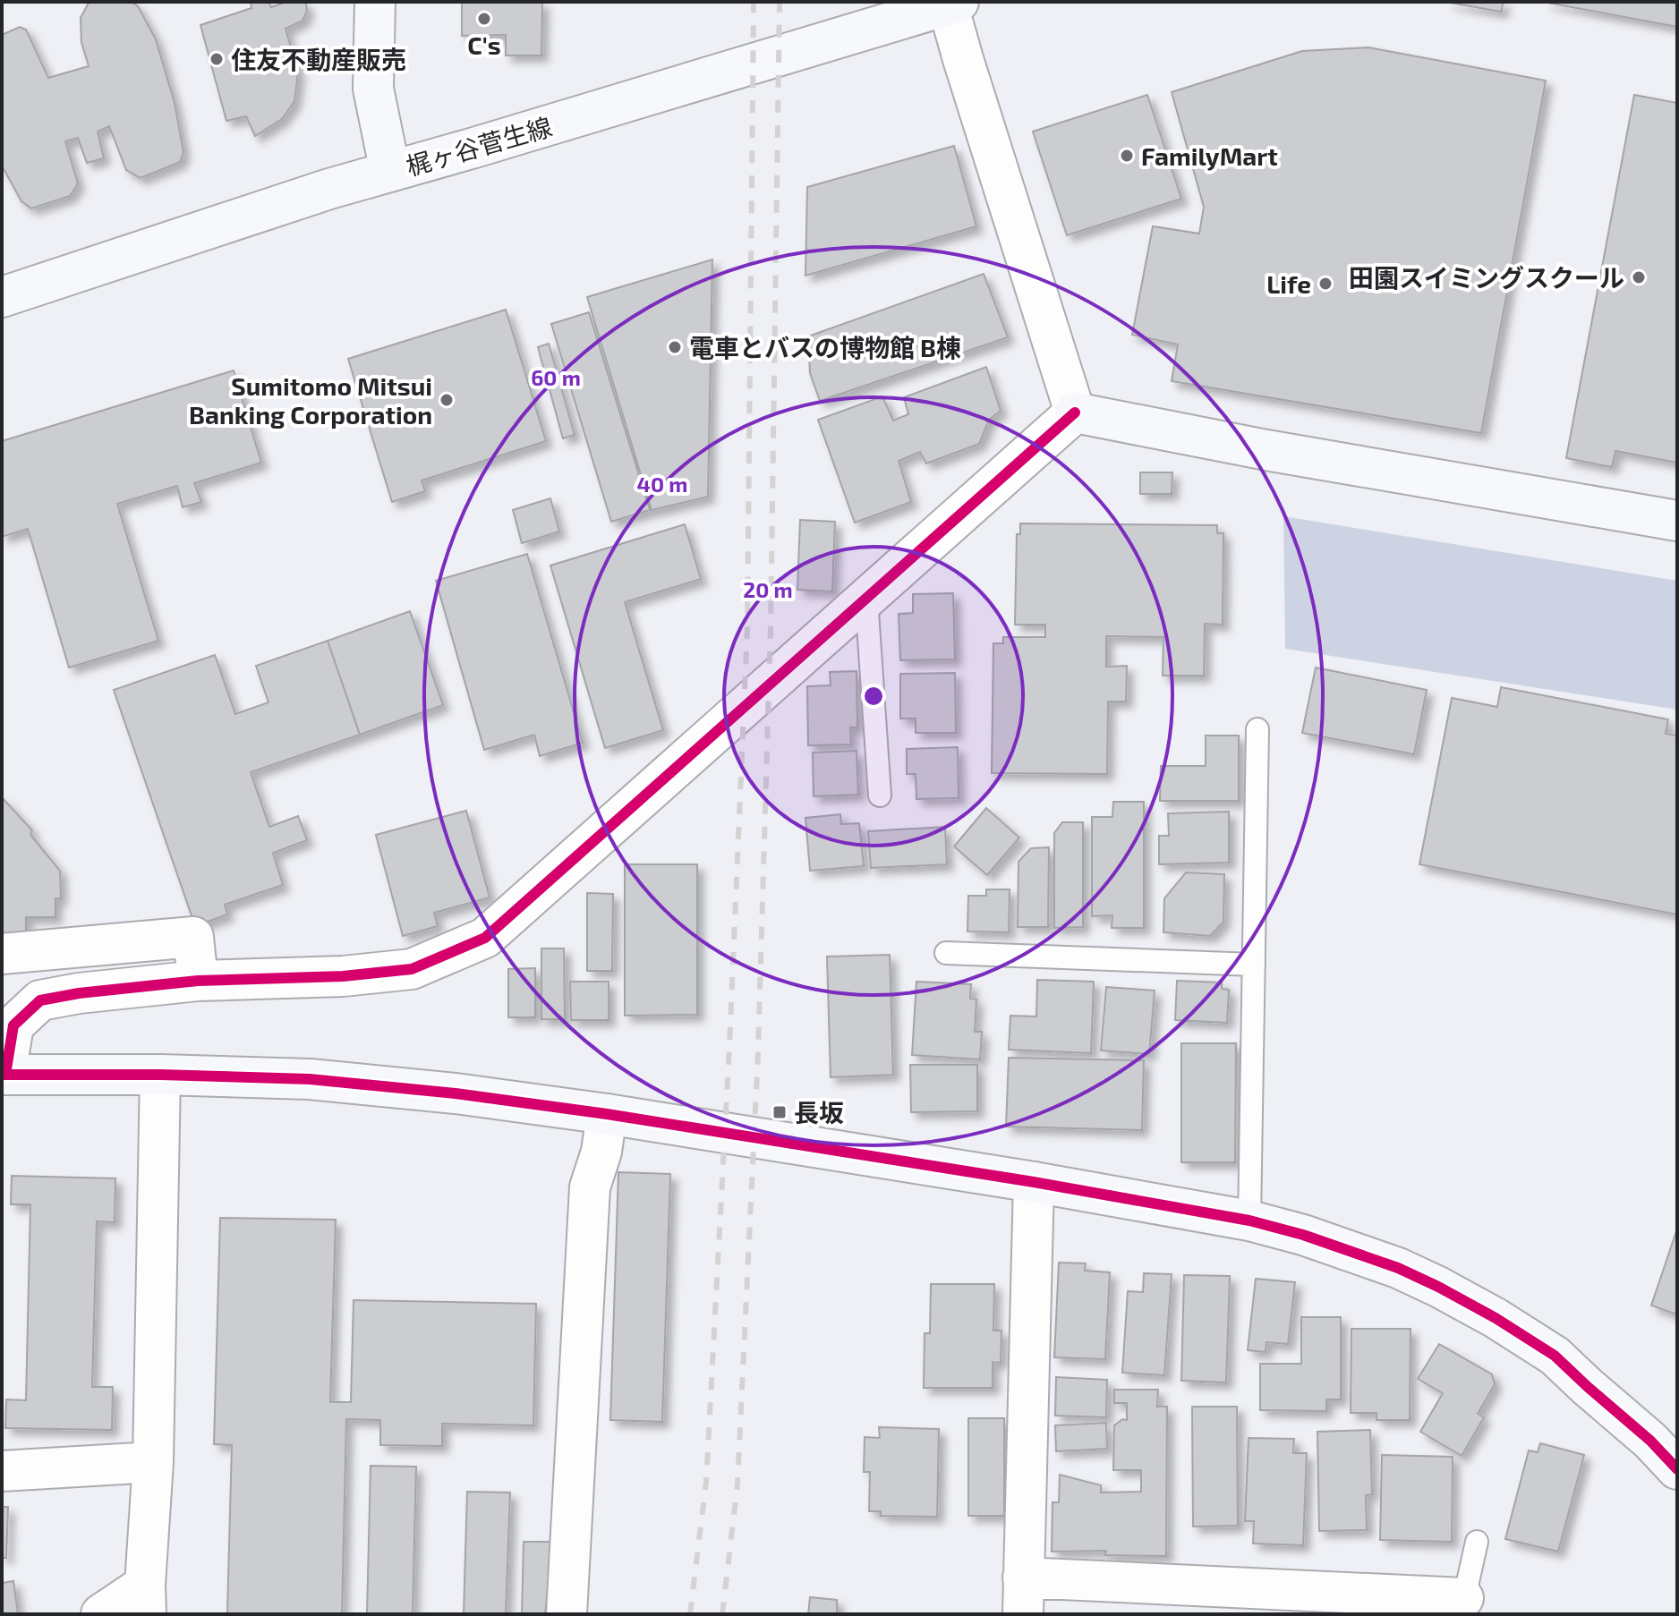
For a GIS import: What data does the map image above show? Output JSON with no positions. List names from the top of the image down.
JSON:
{
  "streets": {
    "street": ["梶ヶ谷菅生線"]
  },
  "places": {
    "other": [
      "C's",
      "住友不動産販売",
      "FamilyMart",
      "田園スイミングスクール",
      "Life",
      "電車とバスの博物館 B棟",
      "Sumitomo Mitsui Banking Corporation"
    ],
    "transit": ["長坂"]
  },
  "rings": ["60 m", "40 m", "20 m"]
}
